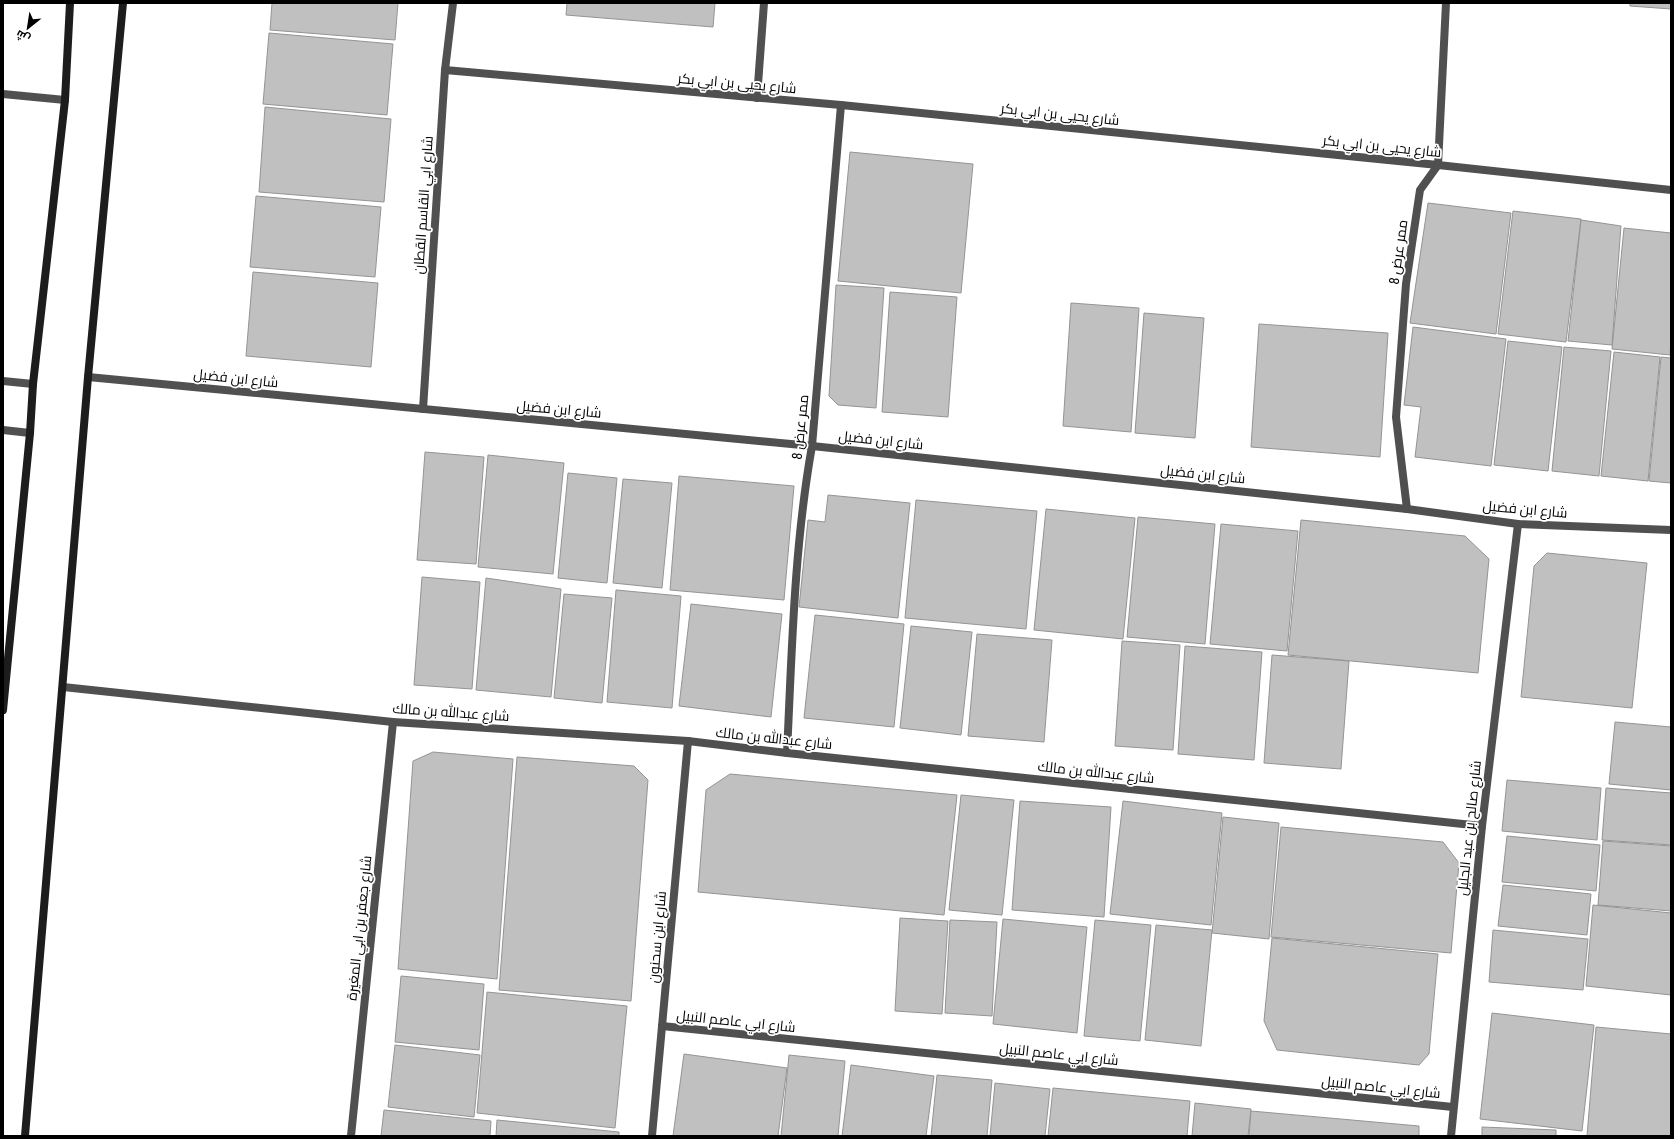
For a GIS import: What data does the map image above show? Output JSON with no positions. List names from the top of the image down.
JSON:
{
  "streets": {
    "street": [
      "شارع يحيى بن ابي بكر",
      "شارع ابي القاسم القطان",
      "ممر عرض 8",
      "شارع ابن فضيل",
      "شارع عبدالله بن مالك",
      "شارع صالح بن عبد الجليل",
      "شارع جعفر بن ابي المغيرة",
      "شارع ابن سحنون",
      "شارع ابي عاصم النبيل"
    ]
  },
  "crossings": [
    ["شارع يحيى بن ابي بكر", "شارع ابي القاسم القطان"],
    ["شارع يحيى بن ابي بكر", "ممر عرض 8"],
    ["شارع ابي القاسم القطان", "شارع ابن فضيل"],
    ["ممر عرض 8", "شارع ابن فضيل"],
    ["ممر عرض 8", "شارع عبدالله بن مالك"],
    ["شارع ابن فضيل", "شارع صالح بن عبد الجليل"],
    ["شارع عبدالله بن مالك", "شارع صالح بن عبد الجليل"],
    ["شارع عبدالله بن مالك", "شارع جعفر بن ابي المغيرة"],
    ["شارع عبدالله بن مالك", "شارع ابن سحنون"],
    ["شارع صالح بن عبد الجليل", "شارع ابي عاصم النبيل"],
    ["شارع ابن سحنون", "شارع ابي عاصم النبيل"]
  ],
  "north": "bottom left"
}
